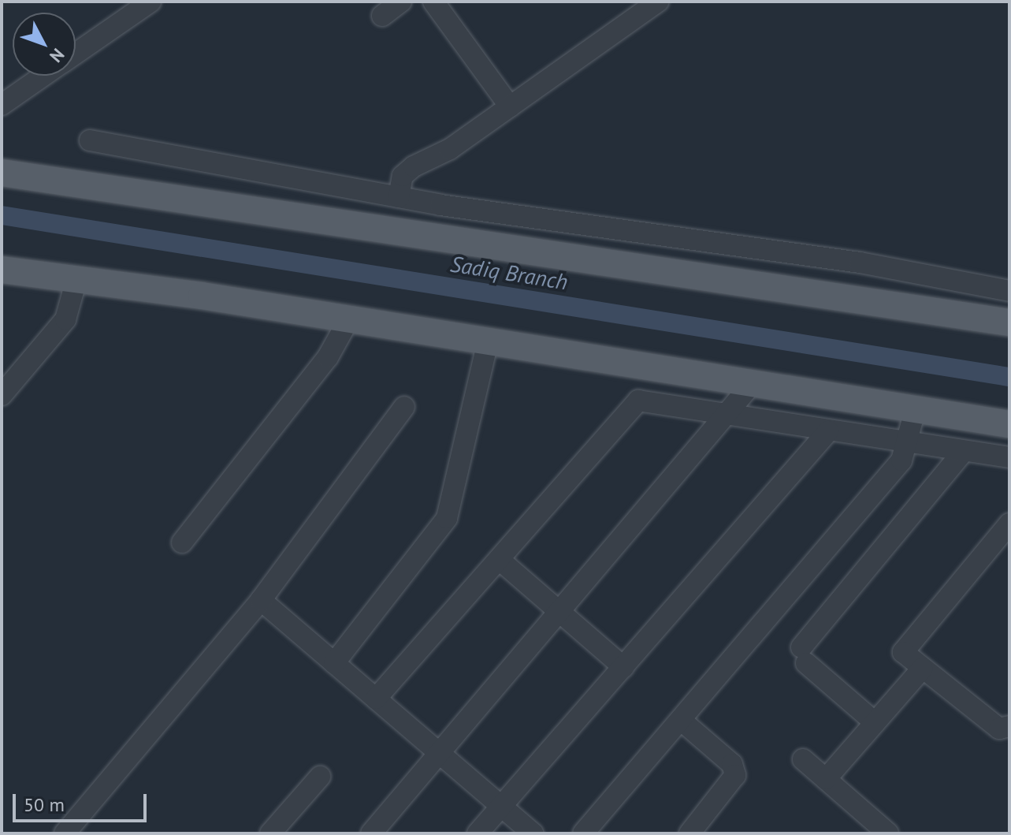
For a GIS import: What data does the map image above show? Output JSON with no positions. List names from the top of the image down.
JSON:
{
  "water": ["Sadiq Branch"],
  "scale_bar": "50 m",
  "north": "bottom right"
}
